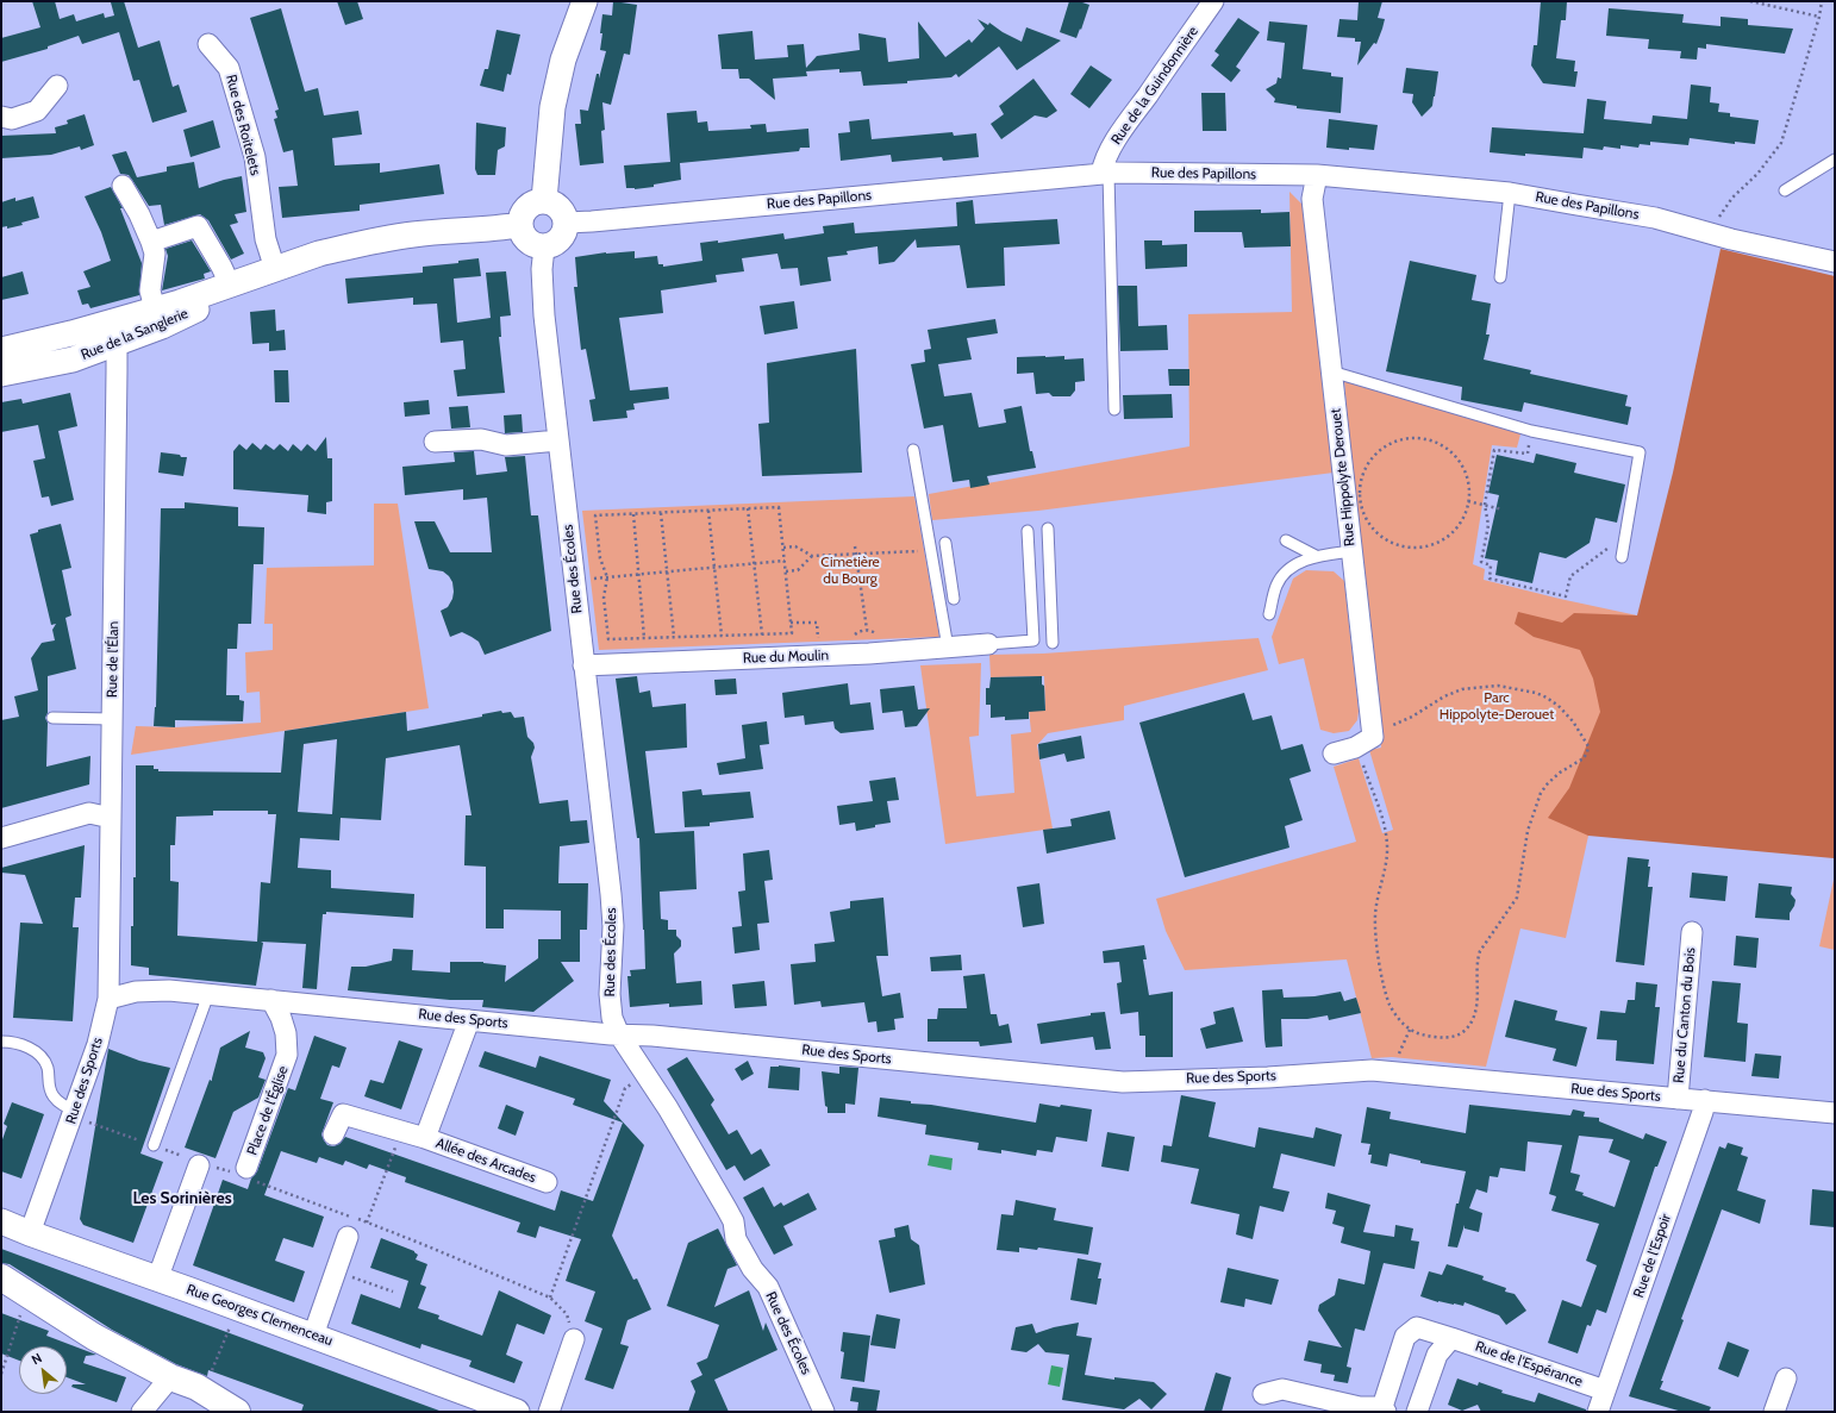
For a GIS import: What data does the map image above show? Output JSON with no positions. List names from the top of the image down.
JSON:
{
  "streets": {
    "street": [
      "Rue de la Guindonnière",
      "Rue des Roitelets",
      "Rue des Papillons",
      "Rue de la Sanglerie",
      "Rue Hippolyte Derouet",
      "Rue des Écoles",
      "Rue du Moulin",
      "Rue de l'Élan",
      "Rue du Canton du Bois",
      "Rue des Sports",
      "Place de l'Église",
      "Allée des Arcades",
      "Rue de l'Espoir",
      "Rue Georges Clemenceau",
      "Rue de l'Espérance"
    ]
  },
  "crossings": [
    ["Rue de la Guindonnière", "Rue des Papillons"],
    ["Rue des Roitelets", "Rue de la Sanglerie"],
    ["Rue des Papillons", "Rue de la Sanglerie"],
    ["Rue des Papillons", "Rue Hippolyte Derouet"],
    ["Rue des Papillons", "Rue des Écoles"],
    ["Rue de la Sanglerie", "Rue des Écoles"],
    ["Rue de la Sanglerie", "Rue de l'Élan"],
    ["Rue des Écoles", "Rue du Moulin"],
    ["Rue des Écoles", "Rue des Sports"],
    ["Rue de l'Élan", "Rue des Sports"],
    ["Rue du Canton du Bois", "Rue des Sports"],
    ["Rue des Sports", "Place de l'Église"],
    ["Rue des Sports", "Allée des Arcades"],
    ["Rue des Sports", "Rue de l'Espoir"],
    ["Rue des Sports", "Rue Georges Clemenceau"],
    ["Rue de l'Espoir", "Rue de l'Espérance"]
  ],
  "districts": ["Les Sorinières"],
  "parks": ["Cimetière du Bourg", "Parc Hippolyte-Derouet"],
  "north": "top left"
}
